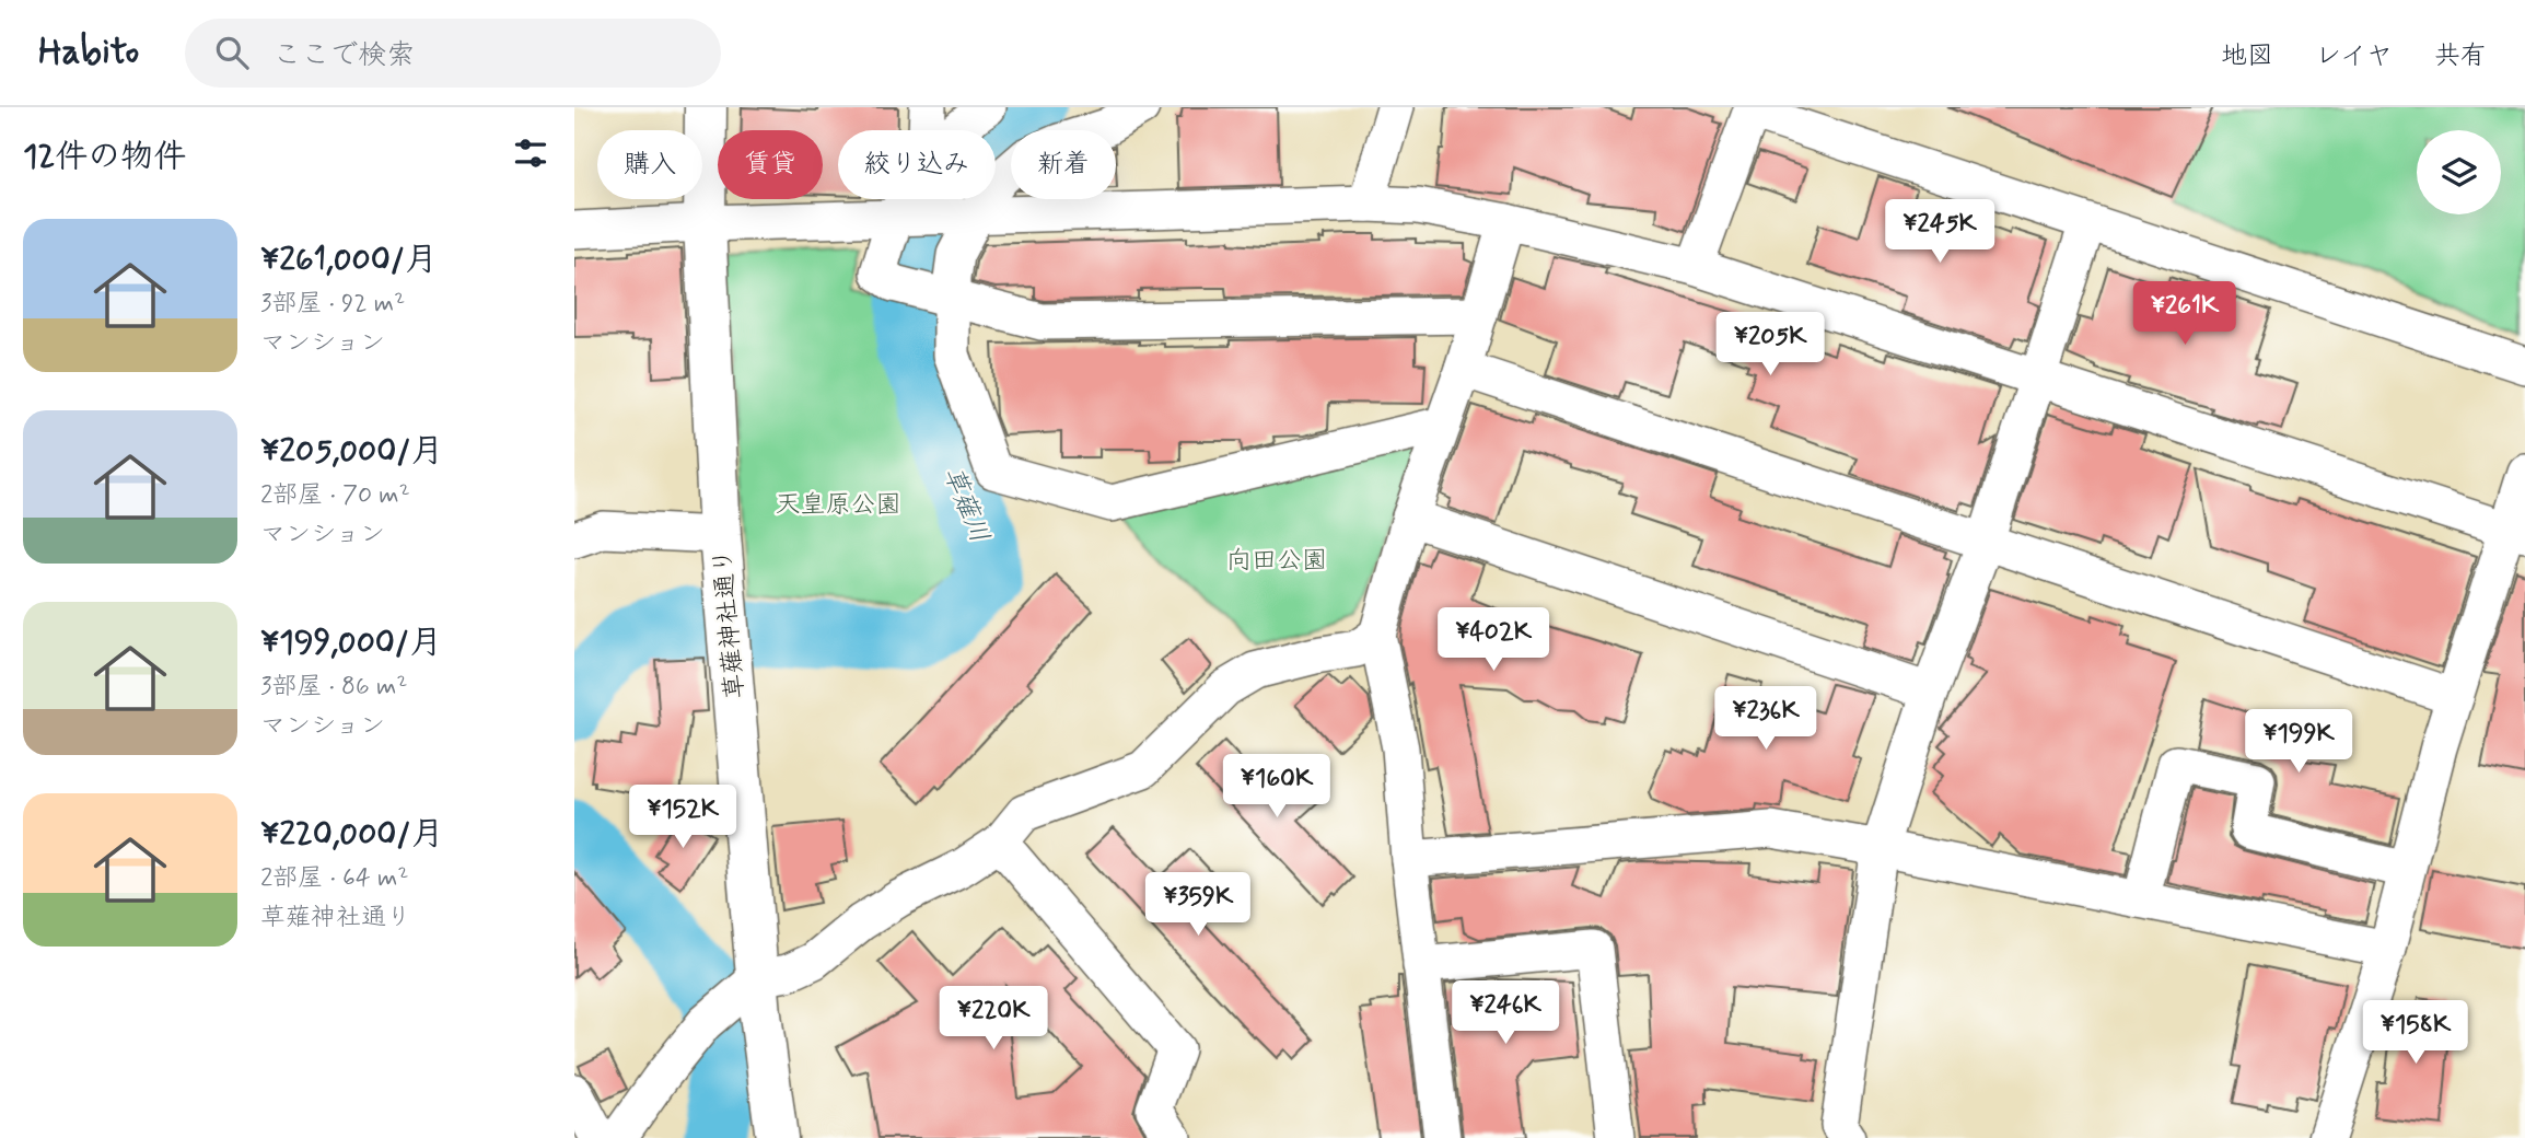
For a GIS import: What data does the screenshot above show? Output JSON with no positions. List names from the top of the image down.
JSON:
{
  "streets": {
    "street": ["草薙神社通り"]
  },
  "water": ["草薙川"],
  "parks": ["天皇原公園", "向田公園"],
  "page": {
    "header": "Habito",
    "search": "ここで検索",
    "nav": ["地図", "レイヤ", "共有"],
    "heading": "12件の物件",
    "chip": [
      "購入",
      "賃貸",
      "絞り込み",
      "新着"
    ],
    "list": [
      {
        "name": "¥261,000/月",
        "note": "3部屋 · 92 m² · マンション"
      },
      {
        "name": "¥205,000/月",
        "note": "2部屋 · 70 m² · マンション"
      },
      {
        "name": "¥199,000/月",
        "note": "3部屋 · 86 m² · マンション"
      },
      {
        "name": "¥220,000/月",
        "note": "2部屋 · 64 m² · 草薙神社通り"
      }
    ],
    "price": [
      "¥245K",
      "¥261K",
      "¥205K",
      "¥402K",
      "¥236K",
      "¥199K",
      "¥160K",
      "¥152K",
      "¥359K",
      "¥246K",
      "¥220K",
      "¥158K"
    ]
  }
}
